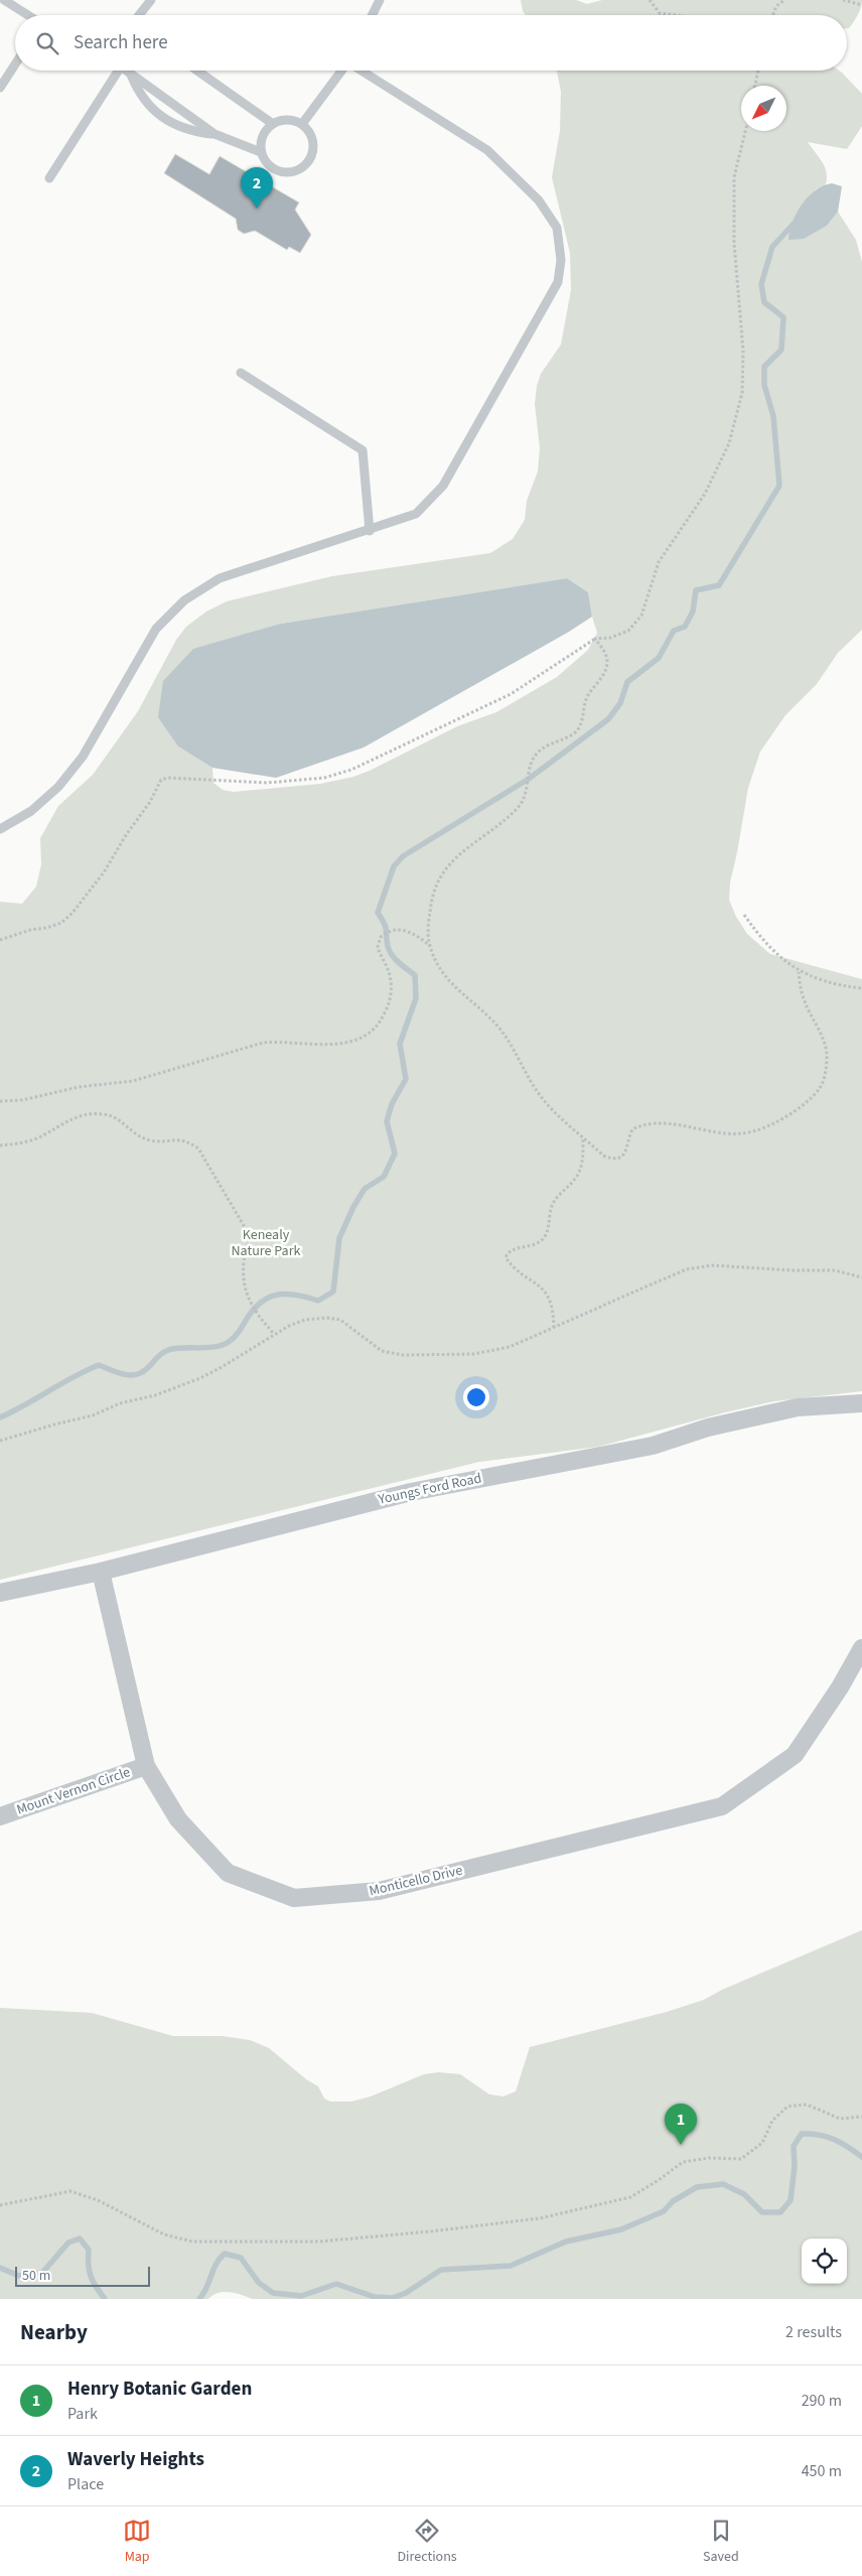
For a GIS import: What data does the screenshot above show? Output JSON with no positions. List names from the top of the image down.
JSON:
{
  "streets": {
    "street": ["Youngs Ford Road", "Mount Vernon Circle", "Monticello Drive"]
  },
  "crossings": [
    ["Youngs Ford Road", "Monticello Drive"],
    ["Mount Vernon Circle", "Monticello Drive"]
  ],
  "parks": ["Kenealy Nature Park"],
  "scale_bar": "50 m",
  "north": "bottom left",
  "page": {
    "search": "Search here",
    "pins": ["2", "1"],
    "scale": "50 m",
    "heading": ["Nearby", "2 results"],
    "list": [
      {
        "mark": "1",
        "name": "Henry Botanic Garden",
        "note": "Park",
        "value": "290 m"
      },
      {
        "mark": "2",
        "name": "Waverly Heights",
        "note": "Place",
        "value": "450 m"
      }
    ],
    "nav": ["Map", "Directions", "Saved"]
  }
}
